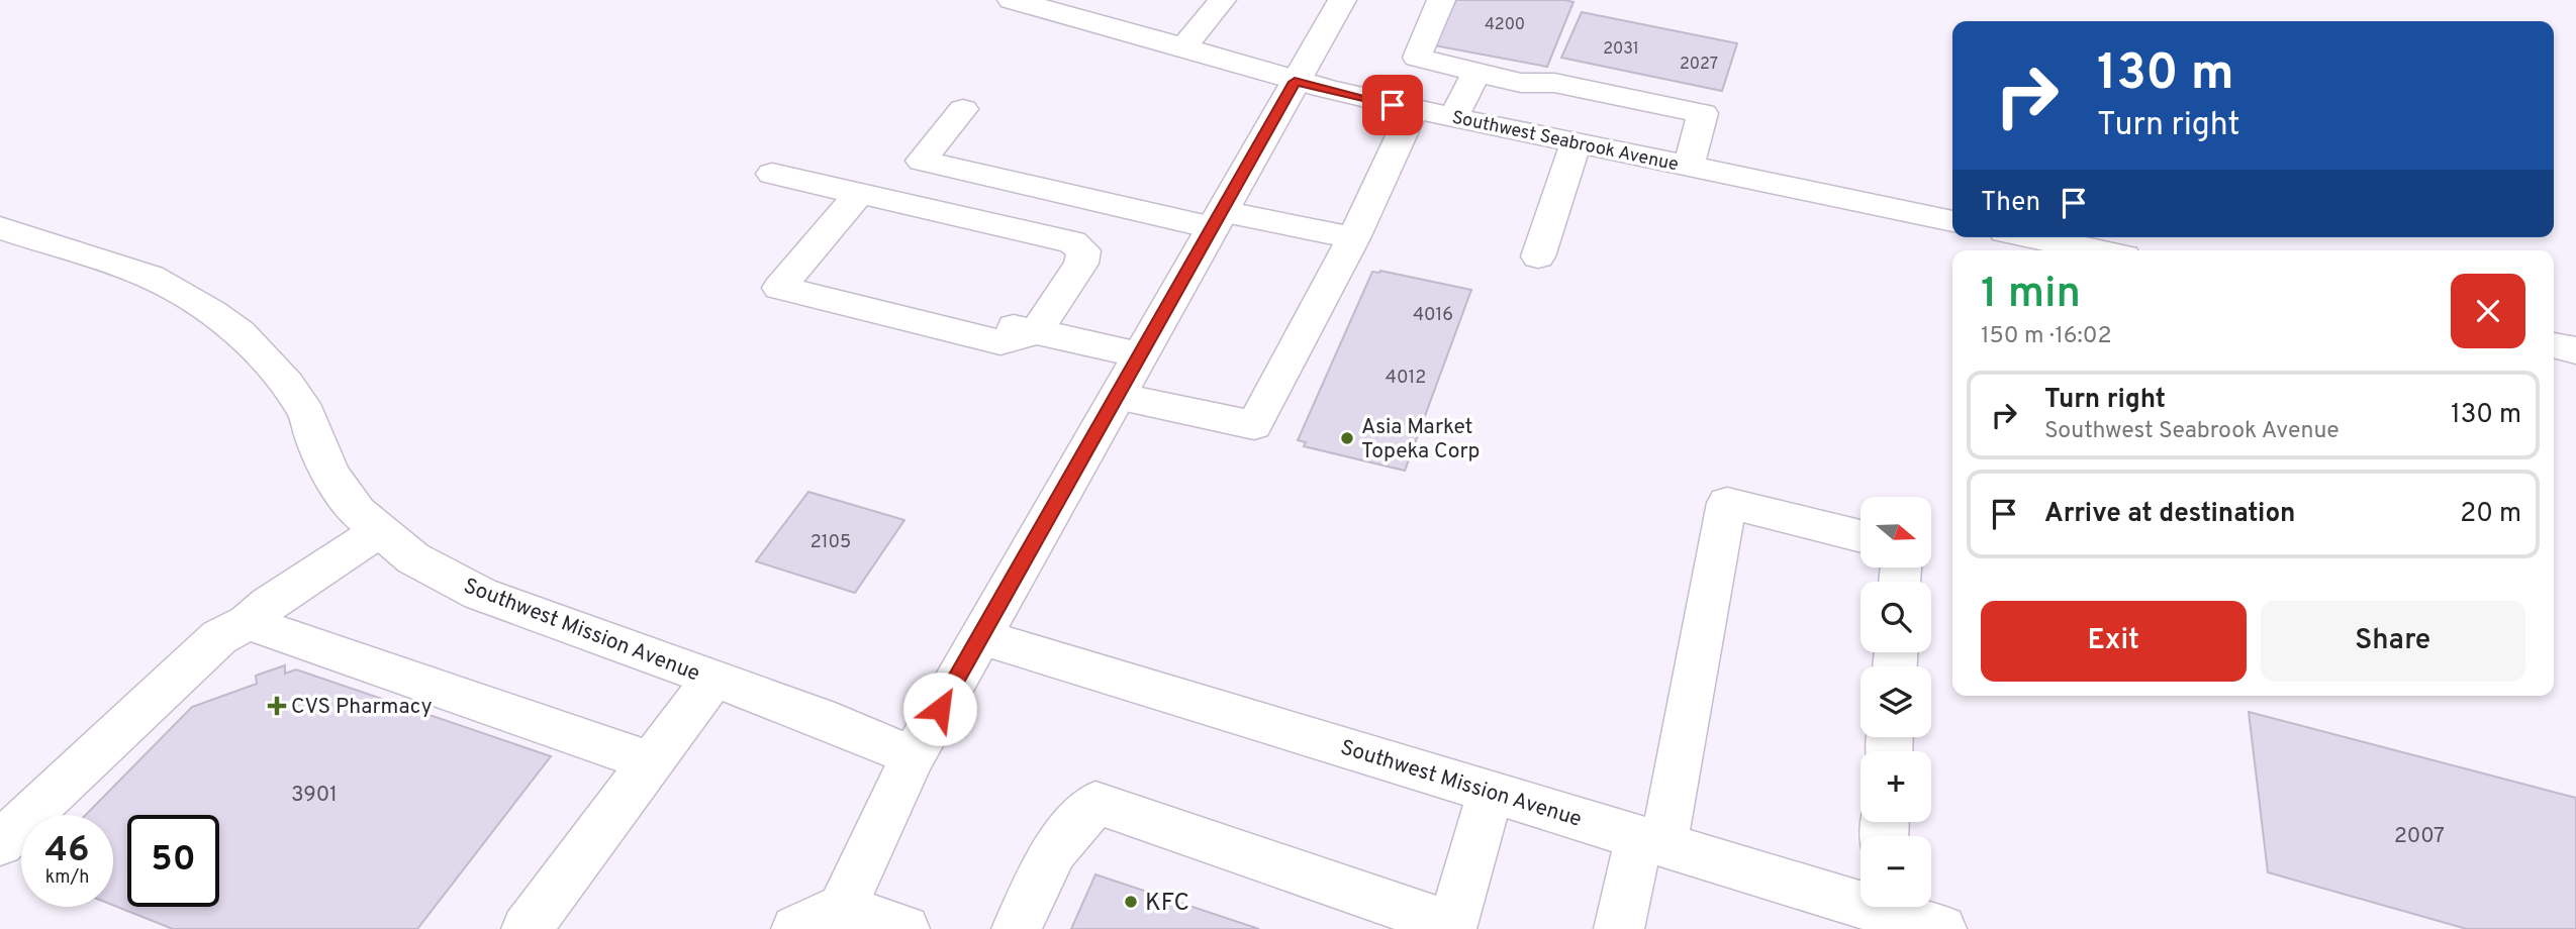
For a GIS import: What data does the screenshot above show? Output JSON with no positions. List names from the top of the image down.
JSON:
{
  "streets": {
    "street": ["Southwest Seabrook Avenue", "Southwest Mission Avenue"]
  },
  "places": {
    "other": ["Asia Market Topeka Corp", "KFC"],
    "health": ["CVS Pharmacy"]
  },
  "house_numbers": [
    "4200",
    "2031",
    "2027",
    "4016",
    "4012",
    "2105",
    "3901",
    "2007"
  ],
  "north": "right",
  "page": {
    "turn": ["130 m", "Turn right"],
    "then": "Then",
    "heading": ["1 min", "150 m · 16:02"],
    "list": [
      {
        "name": "Turn right",
        "note": "Southwest Seabrook Avenue",
        "value": "130 m"
      },
      {
        "name": "Arrive at destination",
        "value": "20 m"
      }
    ],
    "map_buttons": ["+", "−"],
    "buttons": ["Exit", "Share"],
    "speed": "46 km/h",
    "limit": "50"
  }
}
